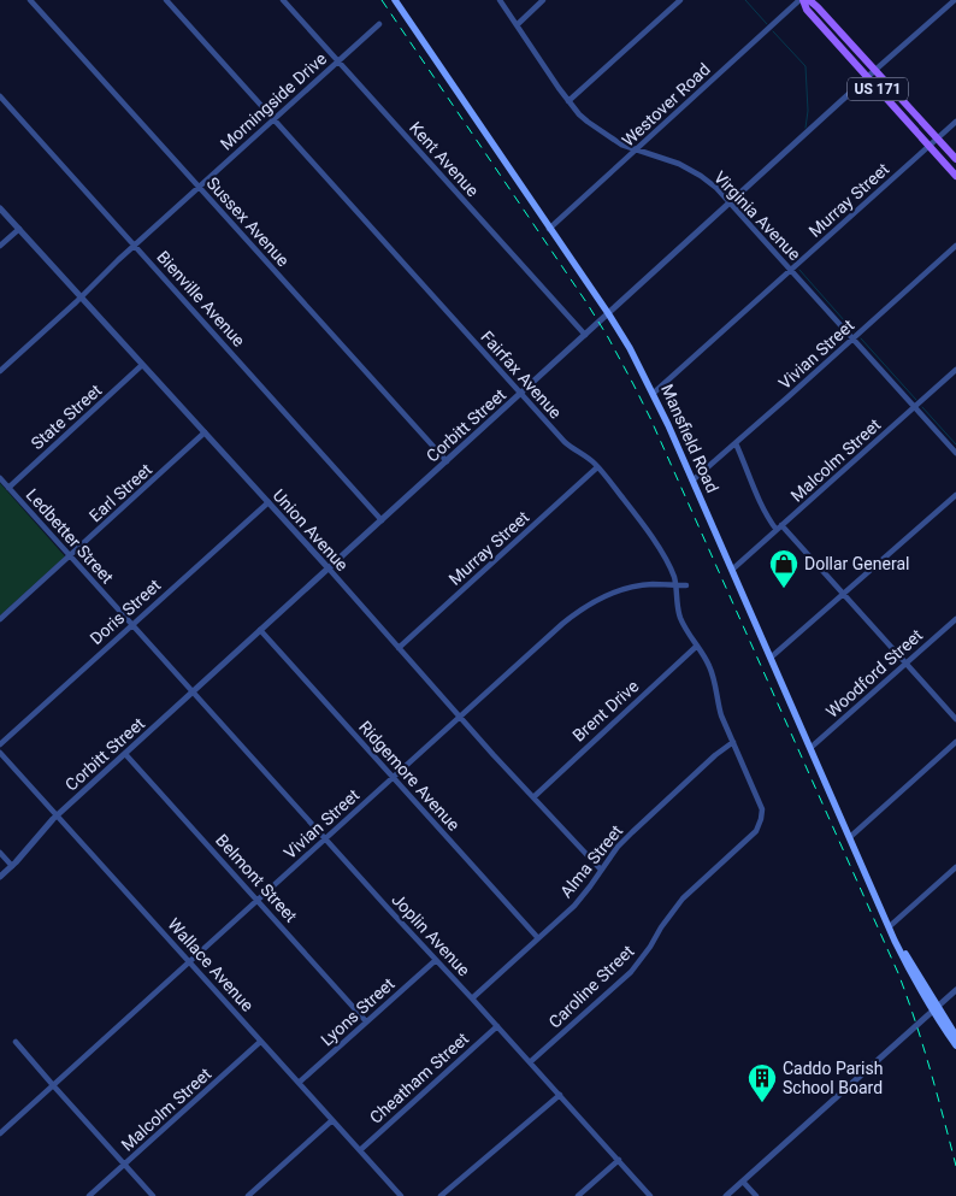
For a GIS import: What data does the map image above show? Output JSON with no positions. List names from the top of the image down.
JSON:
{
  "streets": {
    "main road": ["US 171", "Mansfield Road"],
    "street": [
      "Morningside Drive",
      "Westover Road",
      "Kent Avenue",
      "Murray Street",
      "Virginia Avenue",
      "Sussex Avenue",
      "Bienville Avenue",
      "Vivian Street",
      "Fairfax Avenue",
      "State Street",
      "Corbitt Street",
      "Malcolm Street",
      "Earl Street",
      "Union Avenue",
      "Ledbetter Street",
      "Doris Street",
      "Woodford Street",
      "Brent Drive",
      "Ridgemore Avenue",
      "Alma Street",
      "Belmont Street",
      "Joplin Avenue",
      "Wallace Avenue",
      "Caroline Street",
      "Lyons Street",
      "Cheatham Street"
    ]
  },
  "crossings": [
    ["US 171", "Murray Street"],
    ["US 171", "Corbitt Street"],
    ["Morningside Drive", "Kent Avenue"],
    ["Morningside Drive", "Sussex Avenue"],
    ["Morningside Drive", "Bienville Avenue"],
    ["Morningside Drive", "Fairfax Avenue"],
    ["Morningside Drive", "Union Avenue"],
    ["Westover Road", "Virginia Avenue"],
    ["Westover Road", "Mansfield Road"],
    ["Kent Avenue", "Corbitt Street"],
    ["Murray Street", "Virginia Avenue"],
    ["Murray Street", "Fairfax Avenue"],
    ["Murray Street", "Mansfield Road"],
    ["Murray Street", "Union Avenue"],
    ["Virginia Avenue", "Vivian Street"],
    ["Virginia Avenue", "Corbitt Street"],
    ["Virginia Avenue", "Malcolm Street"],
    ["Sussex Avenue", "Corbitt Street"],
    ["Bienville Avenue", "Corbitt Street"],
    ["Vivian Street", "Fairfax Avenue"],
    ["Vivian Street", "Mansfield Road"],
    ["Vivian Street", "Union Avenue"],
    ["Vivian Street", "Ridgemore Avenue"],
    ["Vivian Street", "Belmont Street"],
    ["Vivian Street", "Joplin Avenue"],
    ["Vivian Street", "Wallace Avenue"],
    ["Fairfax Avenue", "Corbitt Street"],
    ["Fairfax Avenue", "Brent Drive"],
    ["Fairfax Avenue", "Alma Street"],
    ["Fairfax Avenue", "Caroline Street"],
    ["State Street", "Union Avenue"],
    ["State Street", "Ledbetter Street"],
    ["Corbitt Street", "Mansfield Road"],
    ["Corbitt Street", "Union Avenue"],
    ["Corbitt Street", "Ledbetter Street"],
    ["Corbitt Street", "Ridgemore Avenue"],
    ["Corbitt Street", "Belmont Street"],
    ["Corbitt Street", "Joplin Avenue"],
    ["Corbitt Street", "Wallace Avenue"],
    ["Mansfield Road", "Malcolm Street"],
    ["Mansfield Road", "Woodford Street"],
    ["Malcolm Street", "Wallace Avenue"],
    ["Earl Street", "Union Avenue"],
    ["Earl Street", "Ledbetter Street"],
    ["Union Avenue", "Doris Street"],
    ["Union Avenue", "Brent Drive"],
    ["Union Avenue", "Alma Street"],
    ["Ledbetter Street", "Doris Street"],
    ["Ledbetter Street", "Joplin Avenue"],
    ["Ridgemore Avenue", "Alma Street"],
    ["Alma Street", "Joplin Avenue"],
    ["Belmont Street", "Lyons Street"],
    ["Joplin Avenue", "Caroline Street"],
    ["Joplin Avenue", "Lyons Street"],
    ["Joplin Avenue", "Cheatham Street"],
    ["Wallace Avenue", "Lyons Street"],
    ["Wallace Avenue", "Cheatham Street"]
  ],
  "places": {
    "shop": ["Dollar General"],
    "building": ["Caddo Parish School Board"]
  }
}
